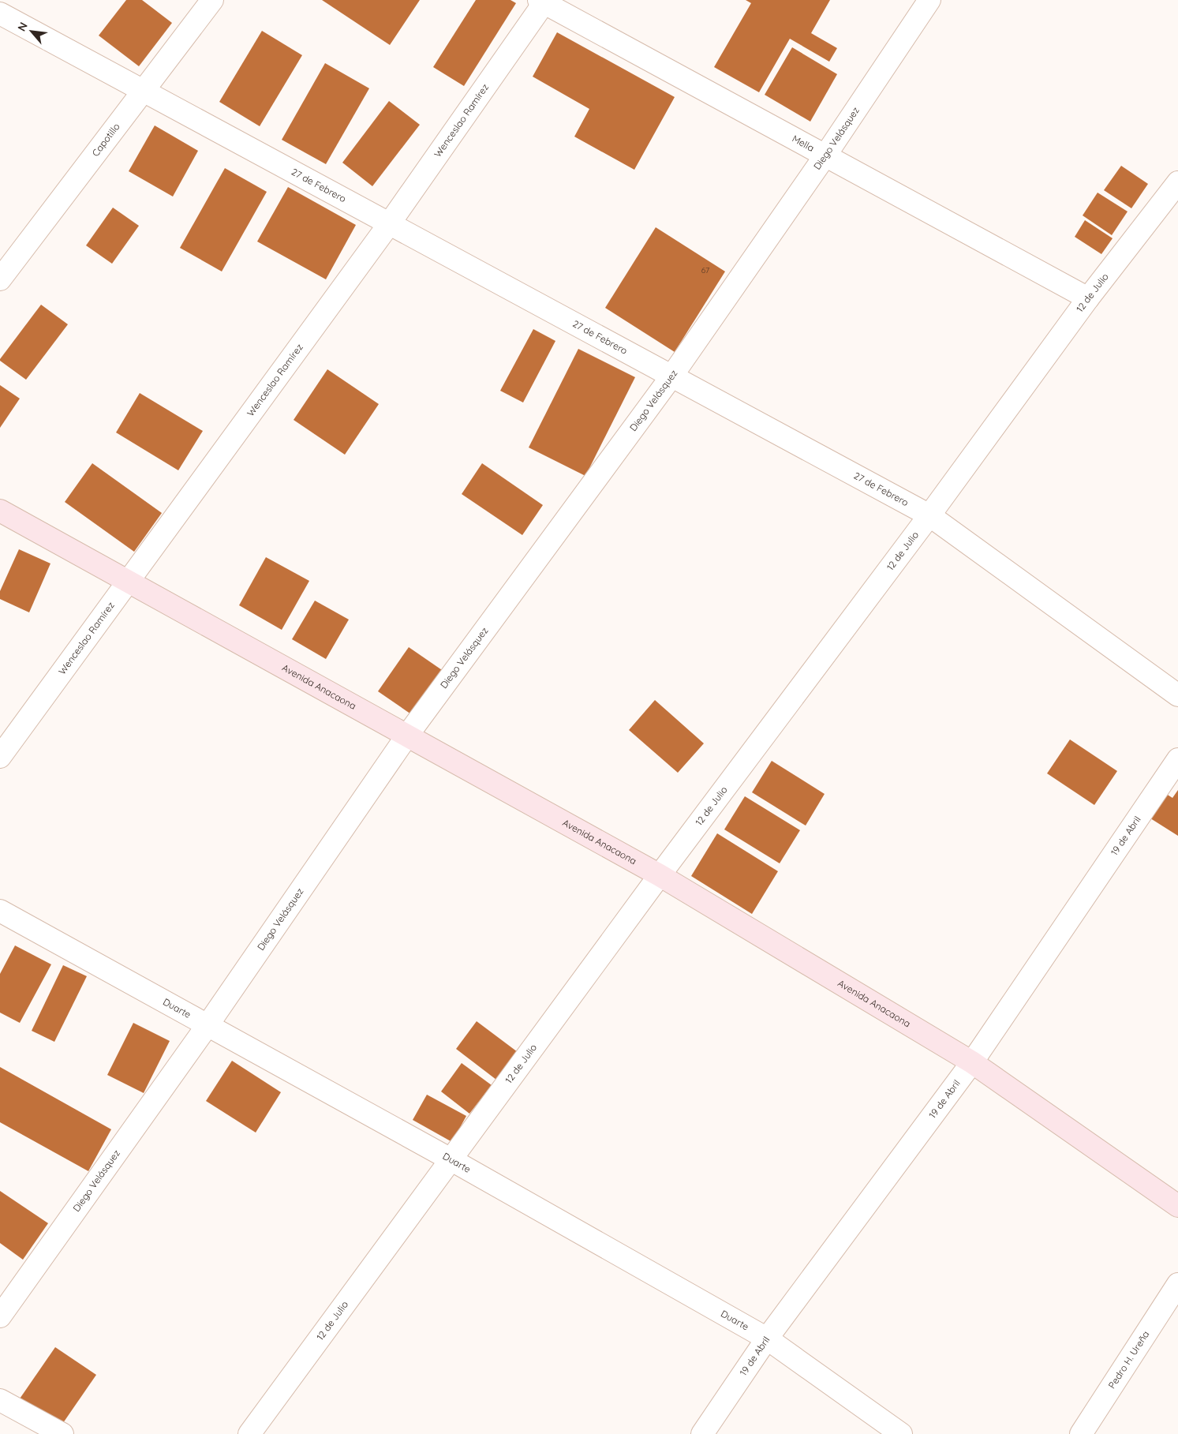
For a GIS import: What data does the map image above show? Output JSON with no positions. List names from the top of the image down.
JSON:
{
  "streets": {
    "street": [
      "Wenceslao Ramírez",
      "Diego Velásquez",
      "Capotillo",
      "Mella",
      "27 de Febrero",
      "12 de Julio",
      "Avenida Anacaona",
      "19 de Abril",
      "Duarte",
      "Pedro H. Ureña"
    ]
  },
  "crossings": [
    ["Wenceslao Ramírez", "Mella"],
    ["Wenceslao Ramírez", "27 de Febrero"],
    ["Wenceslao Ramírez", "Avenida Anacaona"],
    ["Diego Velásquez", "Mella"],
    ["Diego Velásquez", "27 de Febrero"],
    ["Diego Velásquez", "Avenida Anacaona"],
    ["Diego Velásquez", "Duarte"],
    ["Capotillo", "27 de Febrero"],
    ["Mella", "12 de Julio"],
    ["27 de Febrero", "12 de Julio"],
    ["12 de Julio", "Avenida Anacaona"],
    ["12 de Julio", "Duarte"],
    ["Avenida Anacaona", "19 de Abril"],
    ["19 de Abril", "Duarte"]
  ],
  "house_numbers": ["67"],
  "north": "top left"
}
